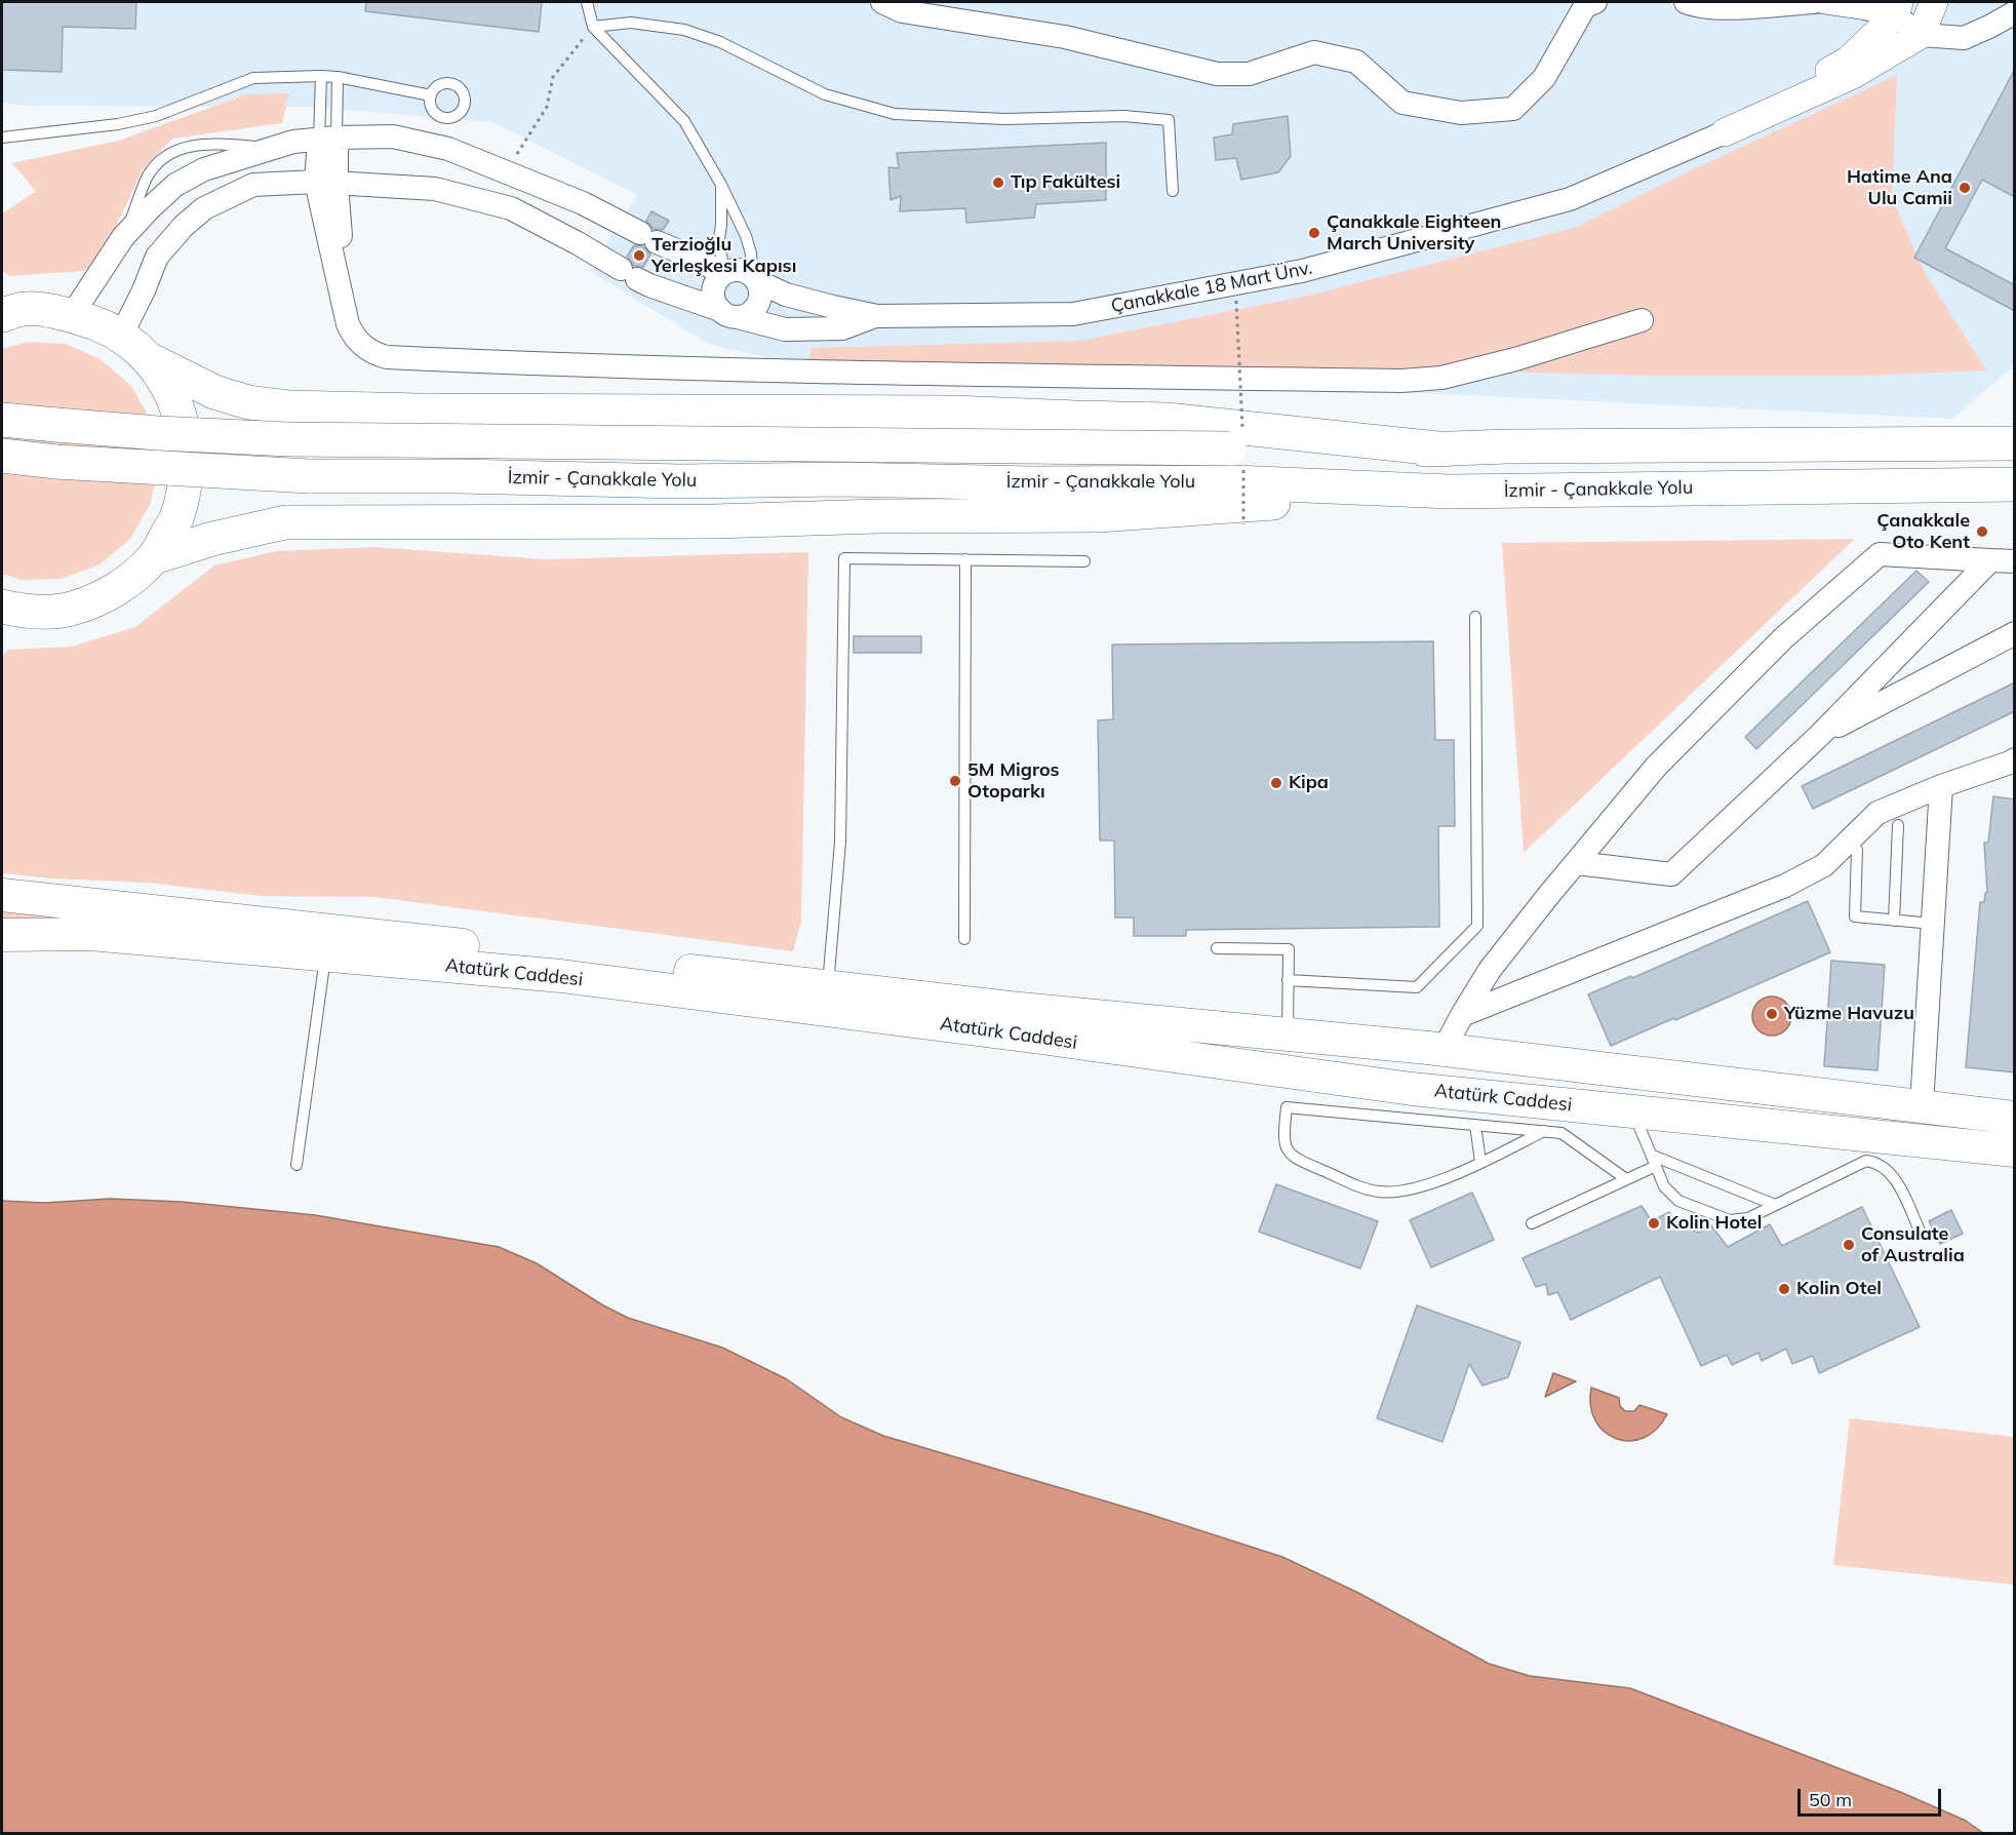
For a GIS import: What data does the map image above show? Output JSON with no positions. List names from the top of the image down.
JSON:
{
  "streets": {
    "highway": ["İzmir - Çanakkale Yolu"],
    "main road": ["Atatürk Caddesi"],
    "street": ["Çanakkale 18 Mart Ünv."]
  },
  "places": [
    "Tıp Fakültesi",
    "Hatime Ana Ulu Camii",
    "Çanakkale Eighteen March University",
    "Terzioğlu Yerleşkesi Kapısı",
    "Çanakkale Oto Kent",
    "5M Migros Otoparkı",
    "Kipa",
    "Yüzme Havuzu",
    "Kolin Hotel",
    "Consulate of Australia",
    "Kolin Otel"
  ],
  "scale_bar": "50 m"
}
